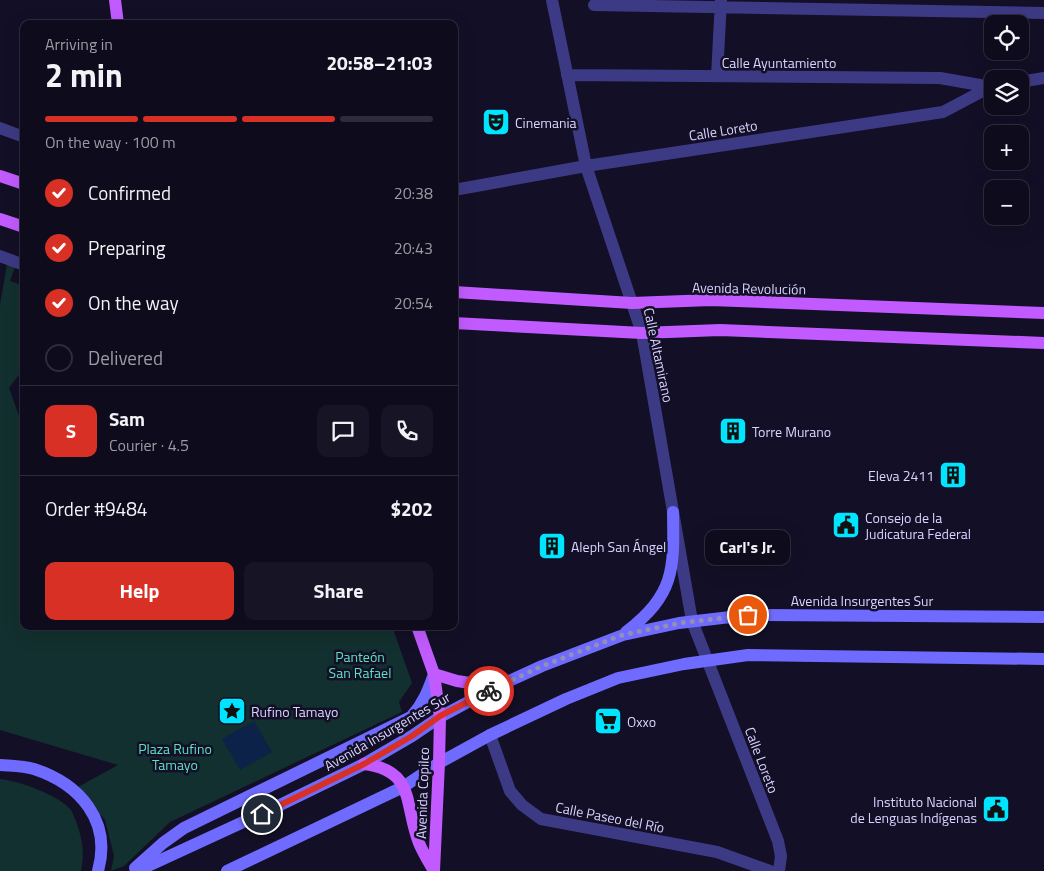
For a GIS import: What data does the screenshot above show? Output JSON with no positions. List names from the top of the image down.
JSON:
{
  "streets": {
    "main road": ["Avenida Revolución", "Avenida Insurgentes Sur", "Avenida Copilco"],
    "street": [
      "Calle Ayuntamiento",
      "Calle Loreto",
      "Calle Altamirano",
      "Calle Paseo del Río"
    ]
  },
  "crossings": [
    ["Calle Ayuntamiento", "Calle Altamirano"],
    ["Calle Loreto", "Calle Altamirano"],
    ["Avenida Revolución", "Calle Altamirano"],
    ["Calle Altamirano", "Avenida Insurgentes Sur"],
    ["Avenida Insurgentes Sur", "Avenida Copilco"]
  ],
  "parks": ["Panteón San Rafael", "Plaza Rufino Tamayo"],
  "places": {
    "theatre": ["Cinemania"],
    "building": ["Torre Murano", "Eleva 2411", "Aleph San Ángel"],
    "public building": ["Consejo de la Judicatura Federal", "Instituto Nacional de Lenguas Indígenas"],
    "other": ["Carl's Jr."],
    "place": ["Rufino Tamayo"],
    "supermarket": ["Oxxo"]
  },
  "page": {
    "map_buttons": ["+", "−"],
    "heading": ["2 min", "Arriving in", "20:58–21:03"],
    "panel": [
      "Sam",
      "Courier · 4.5",
      "Order #9484",
      "$202"
    ],
    "bar": "On the way · 100 m",
    "list": [
      ["Confirmed", "20:38"],
      ["Preparing", "20:43"],
      ["On the way", "20:54"],
      "Delivered"
    ],
    "round": "S",
    "bubble": "Carl's Jr.",
    "buttons": ["Help", "Share"]
  }
}
